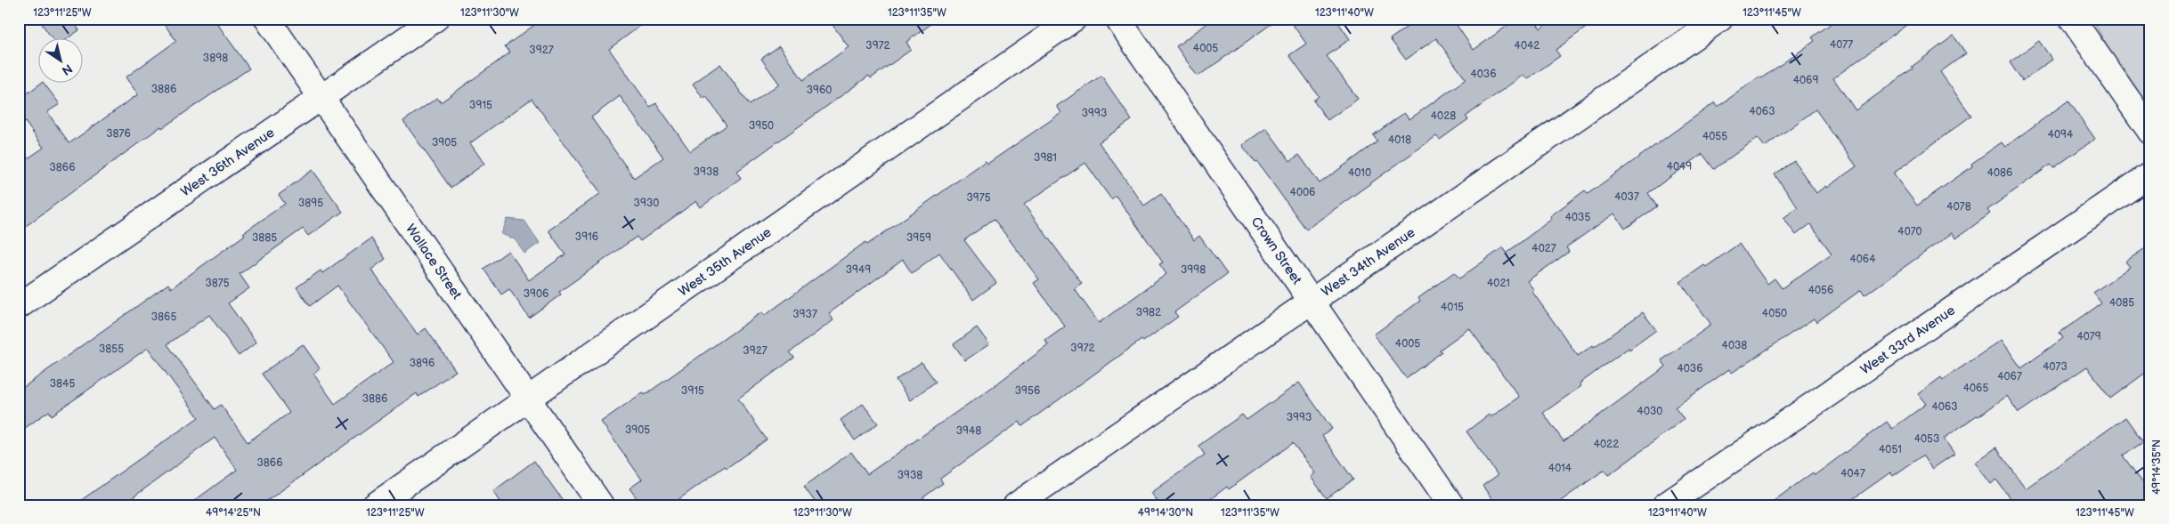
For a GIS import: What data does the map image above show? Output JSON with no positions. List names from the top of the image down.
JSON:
{
  "streets": {
    "street": [
      "West 36th Avenue",
      "Crown Street",
      "Wallace Street",
      "West 34th Avenue",
      "West 35th Avenue",
      "West 33rd Avenue"
    ]
  },
  "crossings": [
    ["West 36th Avenue", "Wallace Street"],
    ["Crown Street", "West 34th Avenue"],
    ["Wallace Street", "West 35th Avenue"]
  ],
  "house_numbers": [
    "4077",
    "3972",
    "4042",
    "4005",
    "3927",
    "3898",
    "4036",
    "4069",
    "3886",
    "3960",
    "3915",
    "4063",
    "3993",
    "4028",
    "3950",
    "3876",
    "4094",
    "4055",
    "4018",
    "3905",
    "3981",
    "4049",
    "3866",
    "3938",
    "4010",
    "4086",
    "4006",
    "4037",
    "3975",
    "3895",
    "3930",
    "4078",
    "4035",
    "4070",
    "3916",
    "3885",
    "3959",
    "4027",
    "4064",
    "3949",
    "3998",
    "3875",
    "4021",
    "4056",
    "3906",
    "4085",
    "4015",
    "3982",
    "4050",
    "3937",
    "3865",
    "4079",
    "4005",
    "4038",
    "3972",
    "3855",
    "3927",
    "3896",
    "4073",
    "4036",
    "4067",
    "3845",
    "4065",
    "3915",
    "3956",
    "3886",
    "4063",
    "4030",
    "3993",
    "3905",
    "3948",
    "4053",
    "4022",
    "4051",
    "3866",
    "4014",
    "4047",
    "3938"
  ],
  "north": "bottom right",
  "coordinates": [
    "123°11'25\"W",
    "123°11'30\"W",
    "123°11'35\"W",
    "123°11'40\"W",
    "123°11'45\"W",
    "49°14'35\"N",
    "49°14'25\"N",
    "49°14'30\"N"
  ]
}
